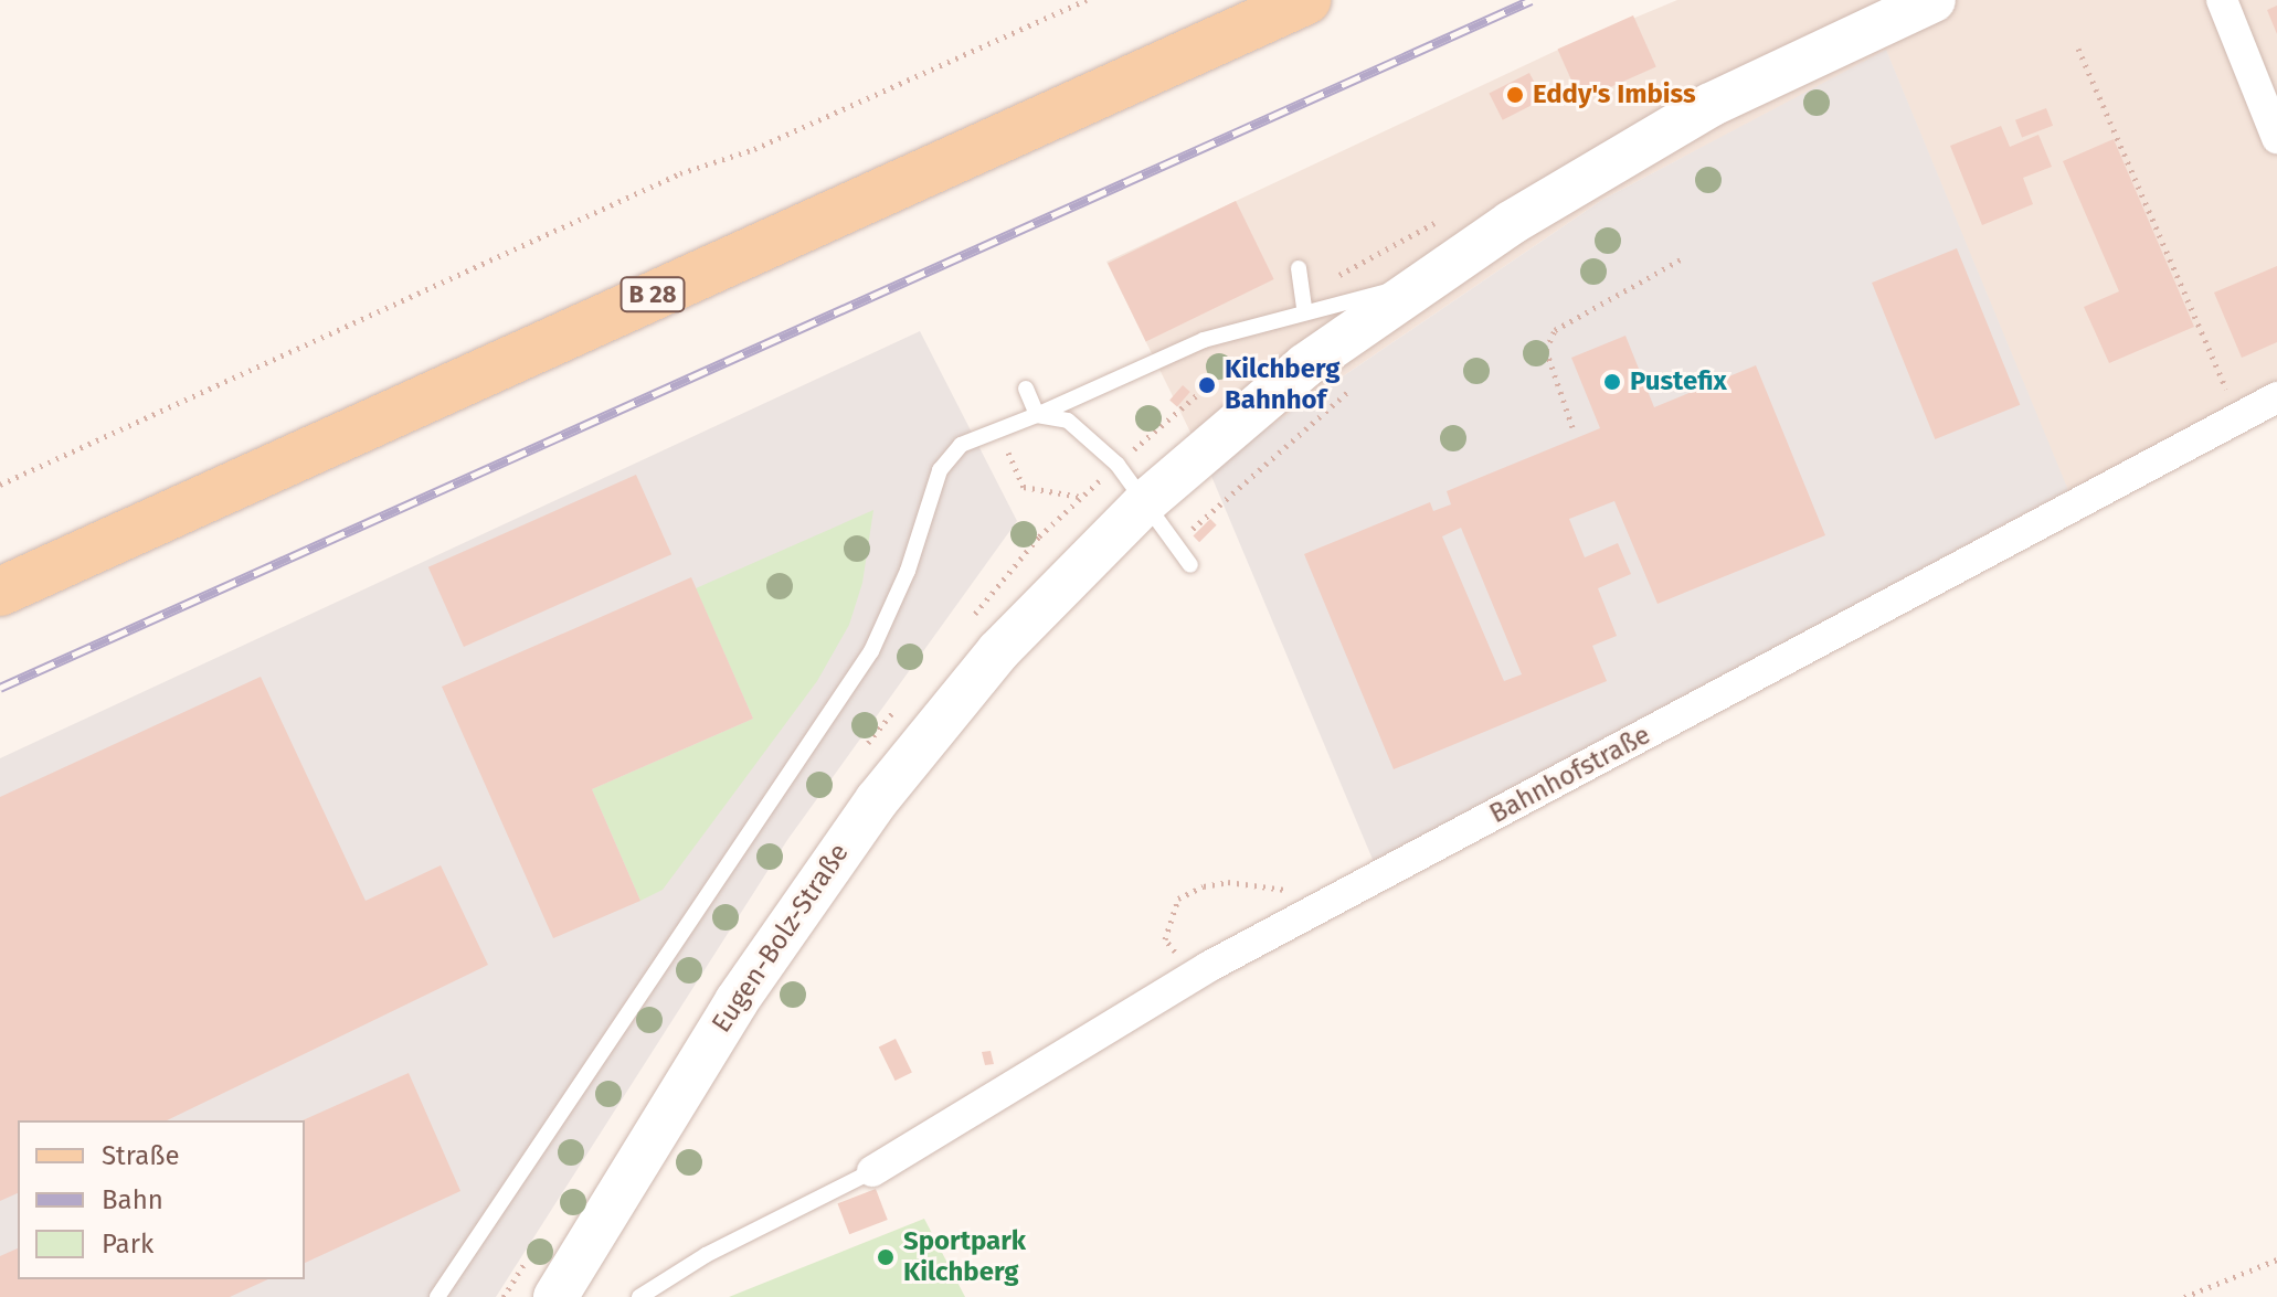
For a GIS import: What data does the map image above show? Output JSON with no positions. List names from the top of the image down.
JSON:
{
  "streets": {
    "main road": ["B 28"],
    "street": ["Bahnhofstraße", "Eugen-Bolz-Straße"]
  },
  "places": [
    "Eddy's Imbiss",
    "Pustefix",
    "Kilchberg Bahnhof",
    "Sportpark Kilchberg"
  ],
  "legend": ["Straße", "Bahn", "Park"]
}
